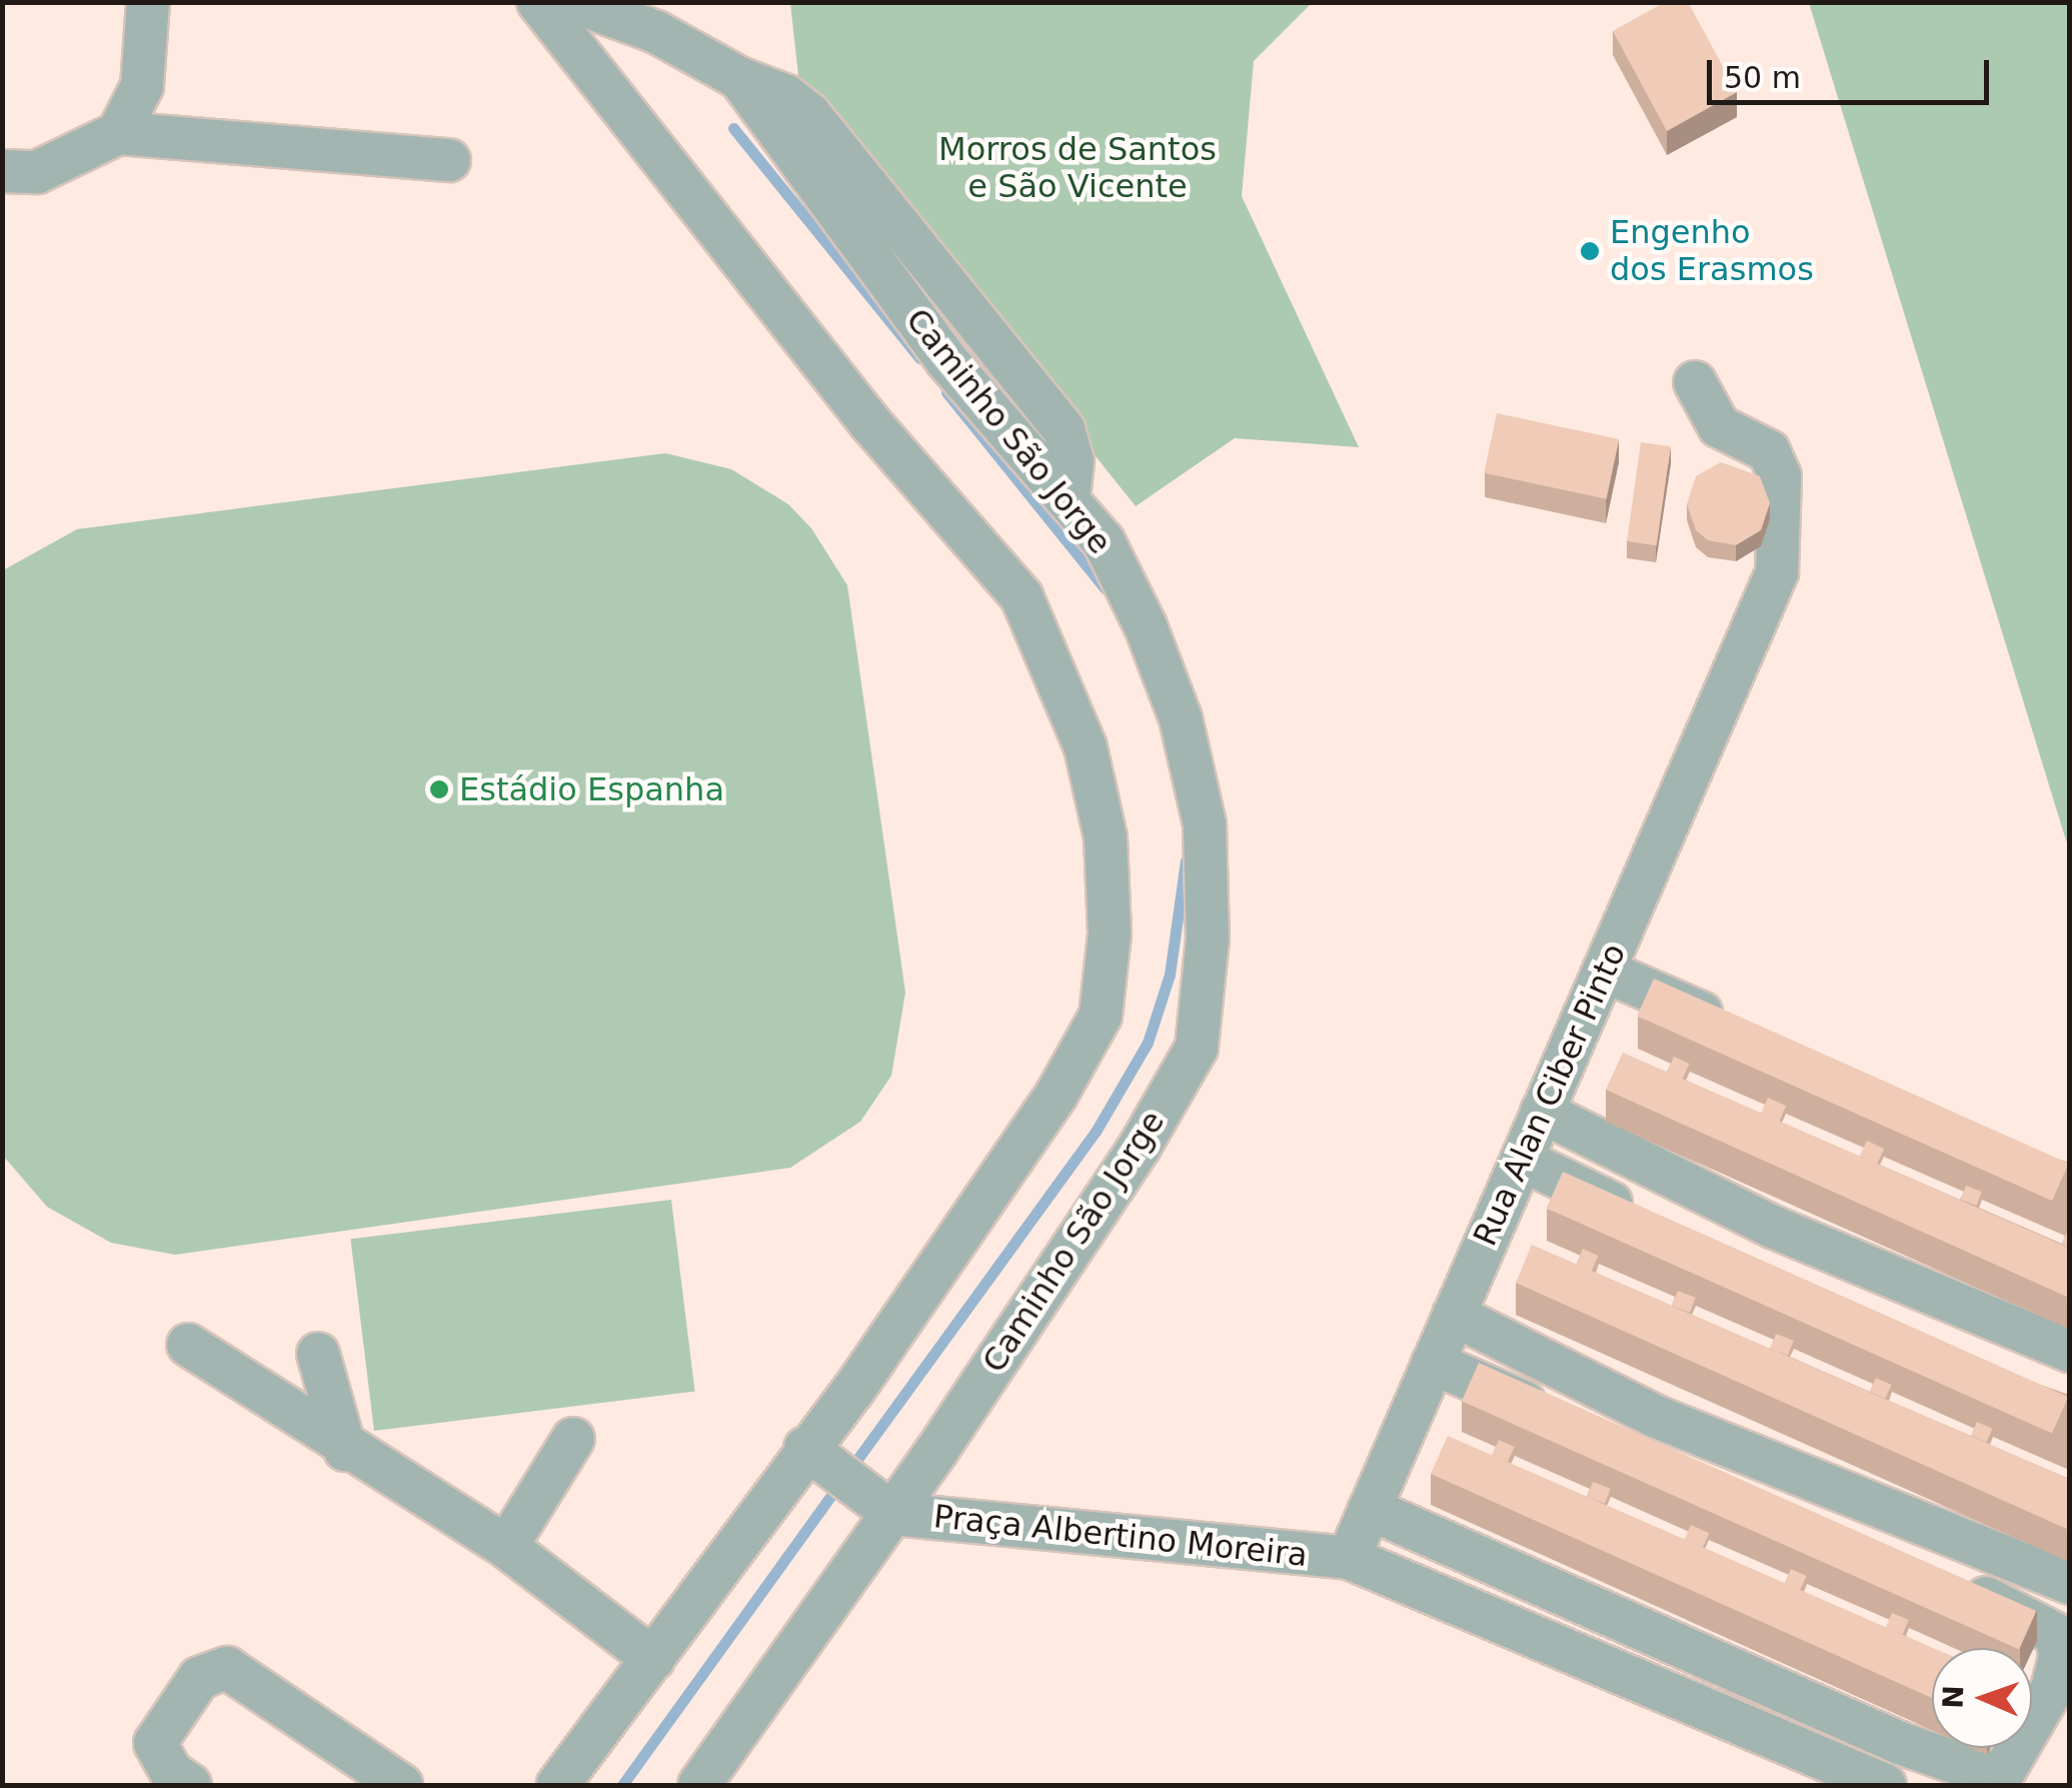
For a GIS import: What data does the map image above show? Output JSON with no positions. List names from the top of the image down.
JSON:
{
  "streets": {
    "street": ["Caminho São Jorge", "Rua Alan Ciber Pinto", "Praça Albertino Moreira"]
  },
  "crossings": [
    ["Caminho São Jorge", "Praça Albertino Moreira"],
    ["Rua Alan Ciber Pinto", "Praça Albertino Moreira"]
  ],
  "parks": ["Morros de Santos e São Vicente"],
  "places": ["Engenho dos Erasmos", "Estádio Espanha"],
  "scale_bar": "50 m",
  "north": "left"
}
